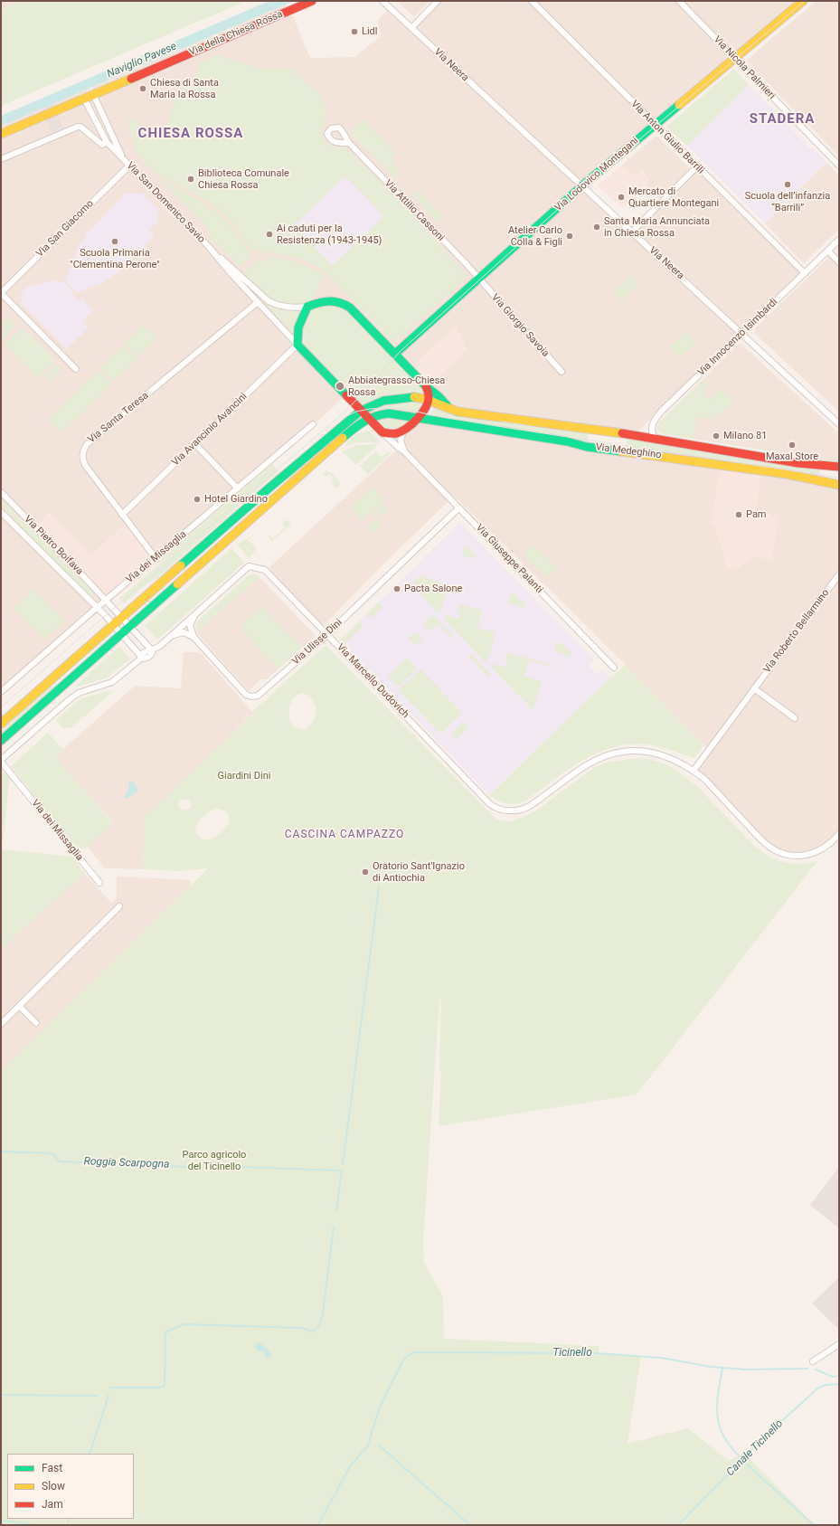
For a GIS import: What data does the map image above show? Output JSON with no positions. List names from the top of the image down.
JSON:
{
  "streets": {
    "main road": ["Via della Chiesa Rossa", "Via Lodovico Montegani", "Via Medeghino"],
    "street": [
      "Via Neera",
      "Via Nicola Palmieri",
      "Via Anton Giulio Barrili",
      "Via San Domenico Savio",
      "Via Attilio Cassoni",
      "Via San Giacomo",
      "Via Giorgio Savoia",
      "Via Innocenzo Isimbardi",
      "Via Santa Teresa",
      "Via Avancinio Avancini",
      "Via Pietro Boifava",
      "Via dei Missaglia",
      "Via Giuseppe Palanti",
      "Via Roberto Bellarmino",
      "Via Ulisse Dini",
      "Via Marcello Dudovich"
    ]
  },
  "crossings": [
    ["Via della Chiesa Rossa", "Via San Domenico Savio"],
    ["Via Neera", "Via Lodovico Montegani"],
    ["Via Neera", "Via Innocenzo Isimbardi"],
    ["Via Nicola Palmieri", "Via Lodovico Montegani"],
    ["Via Anton Giulio Barrili", "Via Lodovico Montegani"],
    ["Via Anton Giulio Barrili", "Via Innocenzo Isimbardi"],
    ["Via Lodovico Montegani", "Via Attilio Cassoni"],
    ["Via Lodovico Montegani", "Via Giorgio Savoia"],
    ["Via San Domenico Savio", "Via San Giacomo"],
    ["Via San Domenico Savio", "Via Santa Teresa"],
    ["Via San Domenico Savio", "Via Avancinio Avancini"],
    ["Via Attilio Cassoni", "Via Giorgio Savoia"],
    ["Via Innocenzo Isimbardi", "Via Medeghino"],
    ["Via Santa Teresa", "Via Avancinio Avancini"],
    ["Via Santa Teresa", "Via dei Missaglia"],
    ["Via Pietro Boifava", "Via dei Missaglia"],
    ["Via dei Missaglia", "Via Ulisse Dini"],
    ["Via dei Missaglia", "Via Marcello Dudovich"],
    ["Via Giuseppe Palanti", "Via Ulisse Dini"],
    ["Via Roberto Bellarmino", "Via Marcello Dudovich"],
    ["Via Ulisse Dini", "Via Marcello Dudovich"]
  ],
  "districts": ["STADERA", "CHIESA ROSSA", "CASCINA CAMPAZZO"],
  "water": [
    "Naviglio Pavese",
    "Roggia Scarpogna",
    "Ticinello",
    "Canale Ticinello"
  ],
  "parks": ["Giardini Dini", "Parco agricolo del Ticinello"],
  "places": [
    "Lidl",
    "Chiesa di Santa Maria la Rossa",
    "Biblioteca Comunale Chiesa Rossa",
    "Scuola dell’infanzia “Barrili”",
    "Mercato di Quartiere Montegani",
    "Santa Maria Annunciata in Chiesa Rossa",
    "Ai caduti per la Resistenza (1943-1945)",
    "Atelier Carlo Colla & Figli",
    "Scuola Primaria \"Clementina Perone\"",
    "Abbiategrasso-Chiesa Rossa",
    "Milano 81",
    "Maxal Store",
    "Hotel Giardino",
    "Pam",
    "Pacta Salone",
    "Oratorio Sant'Ignazio di Antiochia"
  ],
  "legend": ["Fast", "Slow", "Jam"]
}
